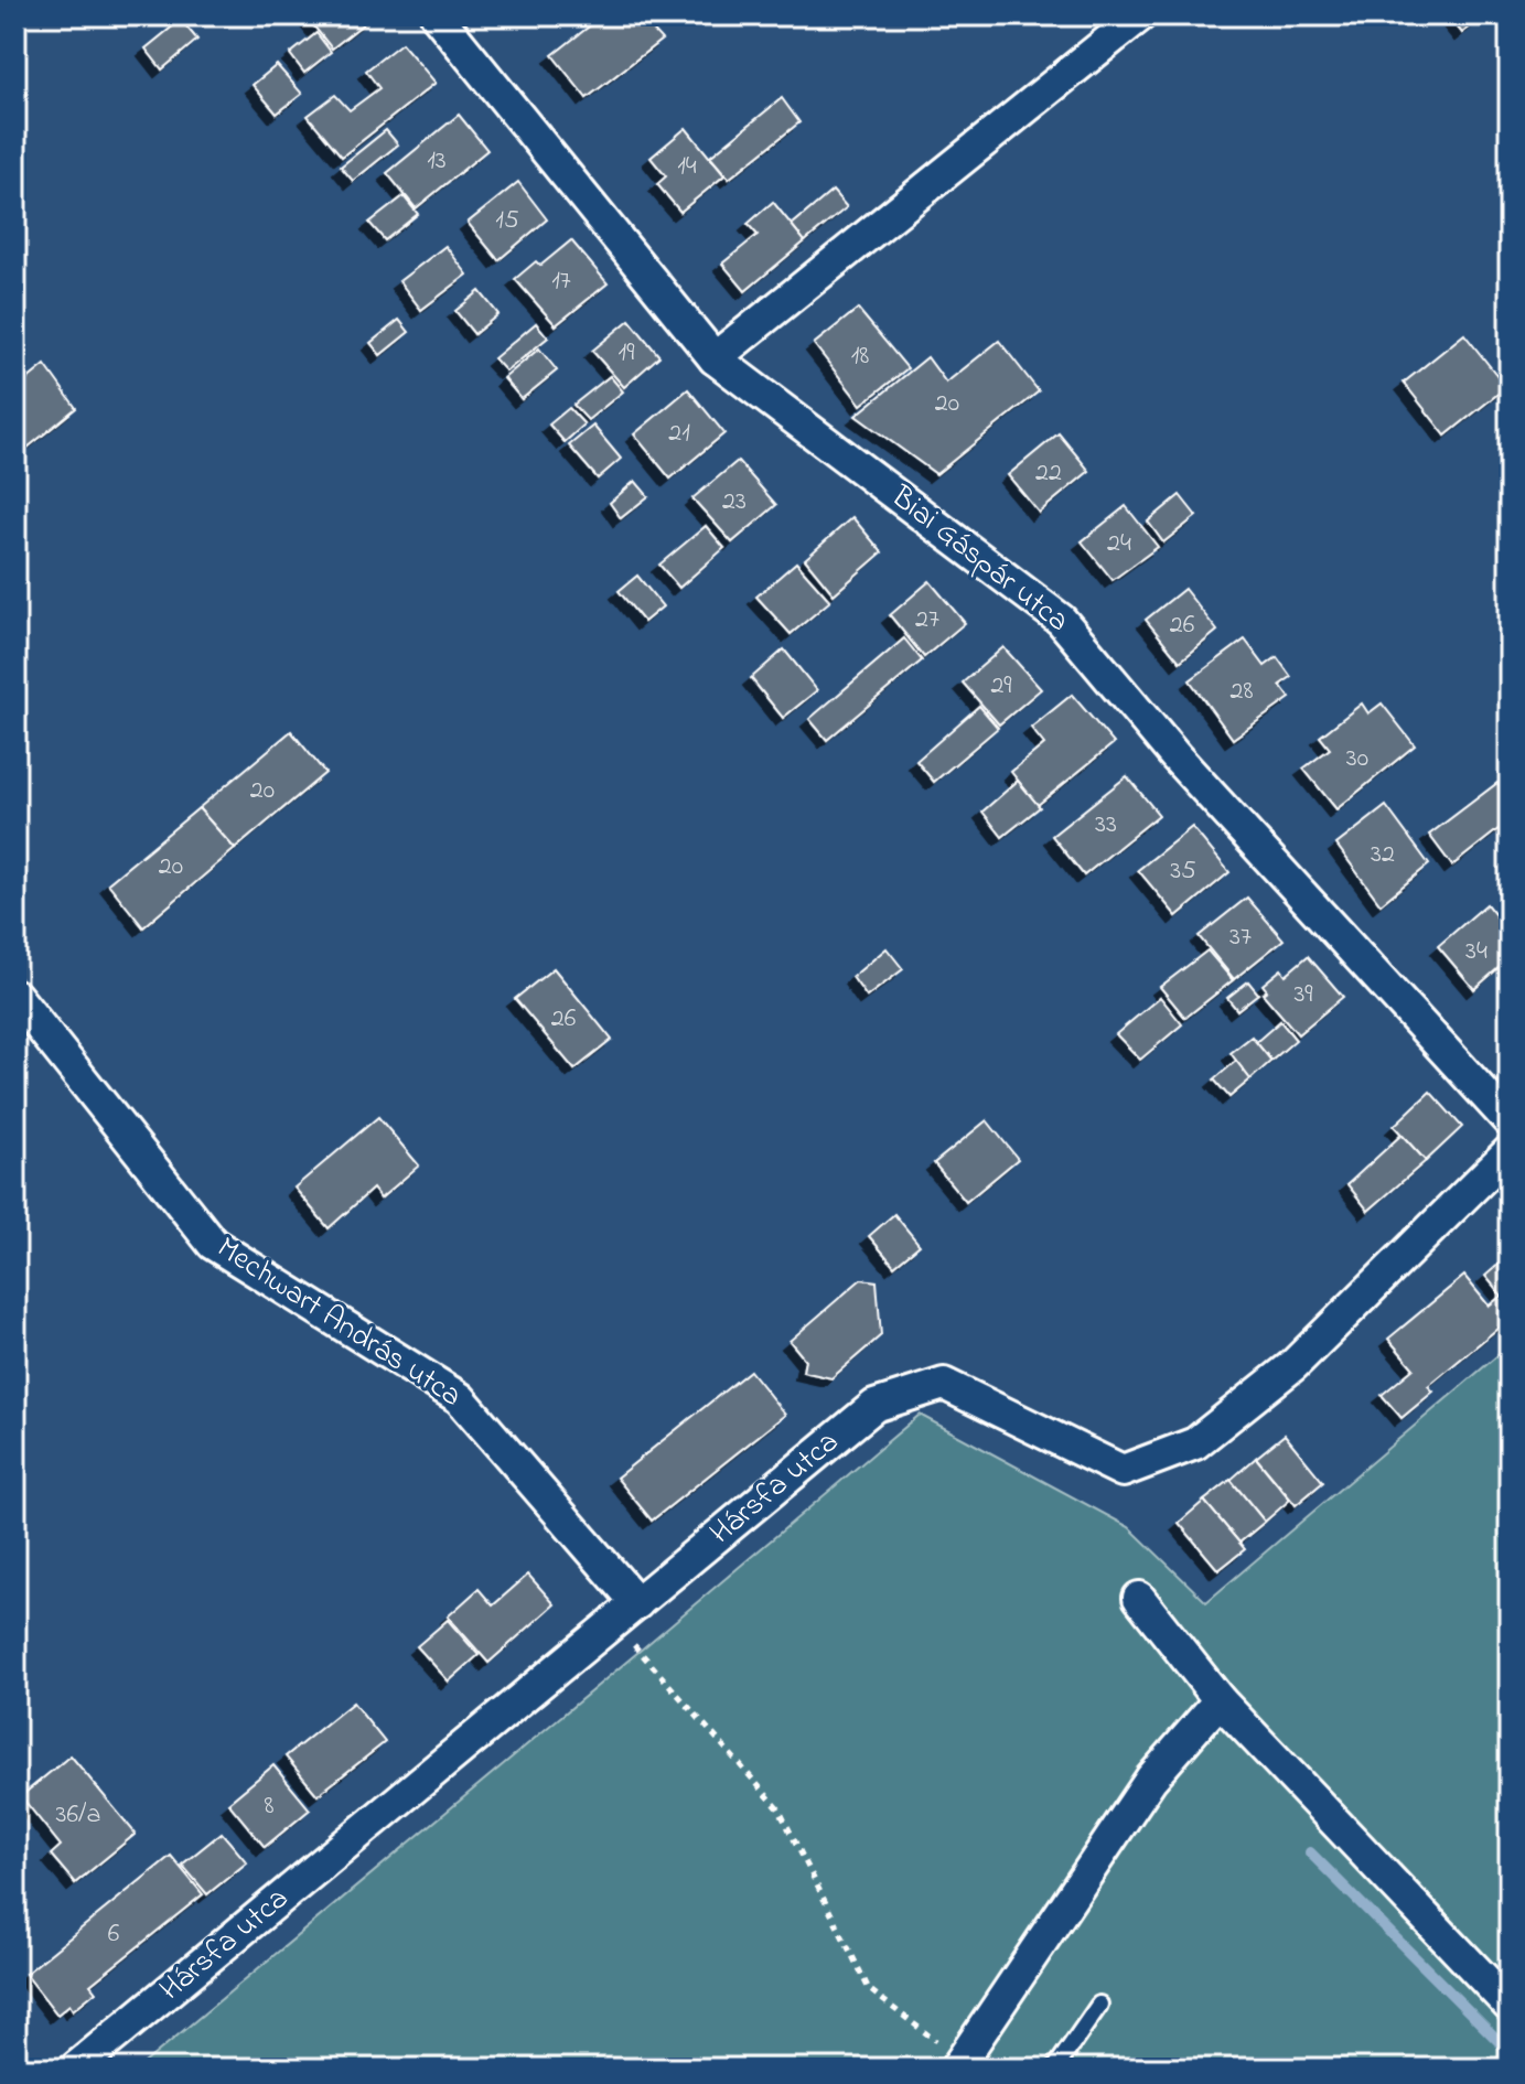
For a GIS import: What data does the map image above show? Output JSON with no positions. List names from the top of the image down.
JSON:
{
  "streets": {
    "street": ["Biai Gáspár utca", "Mechwart András utca", "Hársfa utca"]
  },
  "crossings": [
    ["Mechwart András utca", "Hársfa utca"]
  ],
  "house_numbers": [
    "13",
    "14",
    "15",
    "17",
    "19",
    "18",
    "20",
    "21",
    "22",
    "23",
    "24",
    "27",
    "26",
    "29",
    "28",
    "30",
    "20",
    "33",
    "32",
    "20",
    "35",
    "37",
    "34",
    "39",
    "26",
    "8",
    "36/a",
    "6"
  ]
}
